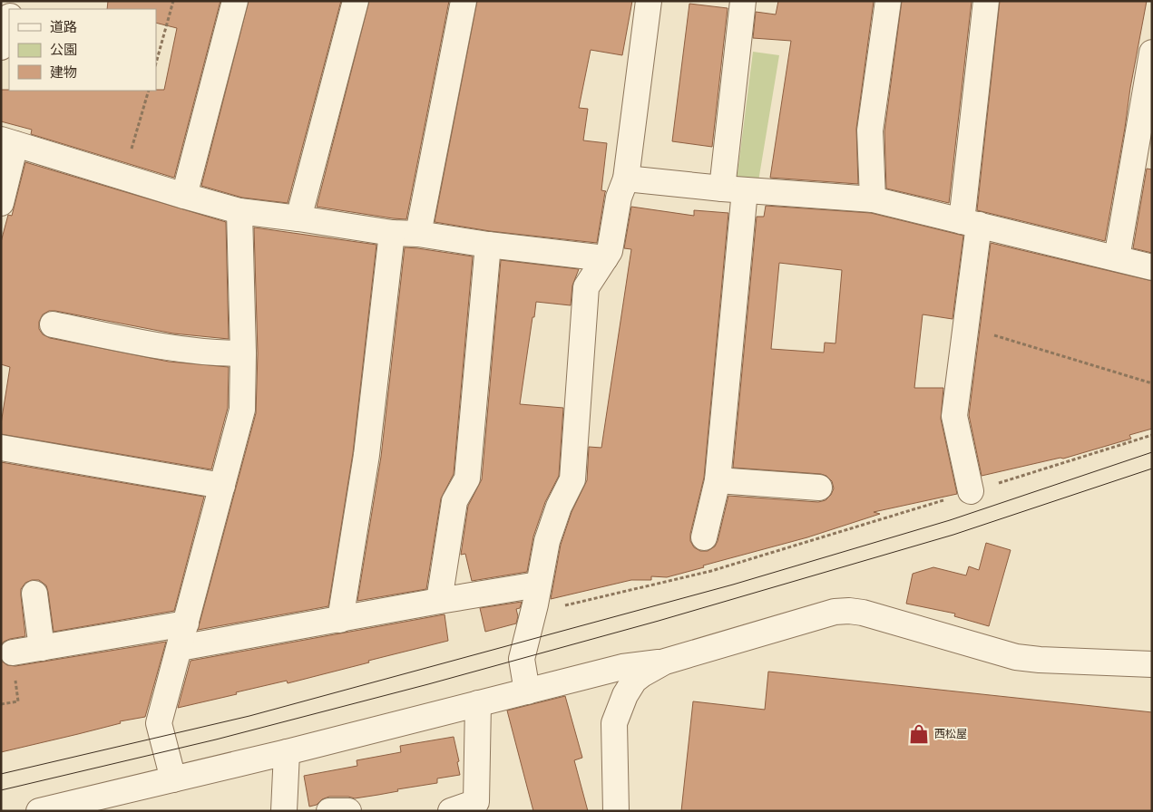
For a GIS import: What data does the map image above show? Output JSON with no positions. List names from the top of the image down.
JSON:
{
  "places": {
    "shop": ["西松屋"]
  },
  "legend": ["道路", "公園", "建物"]
}
